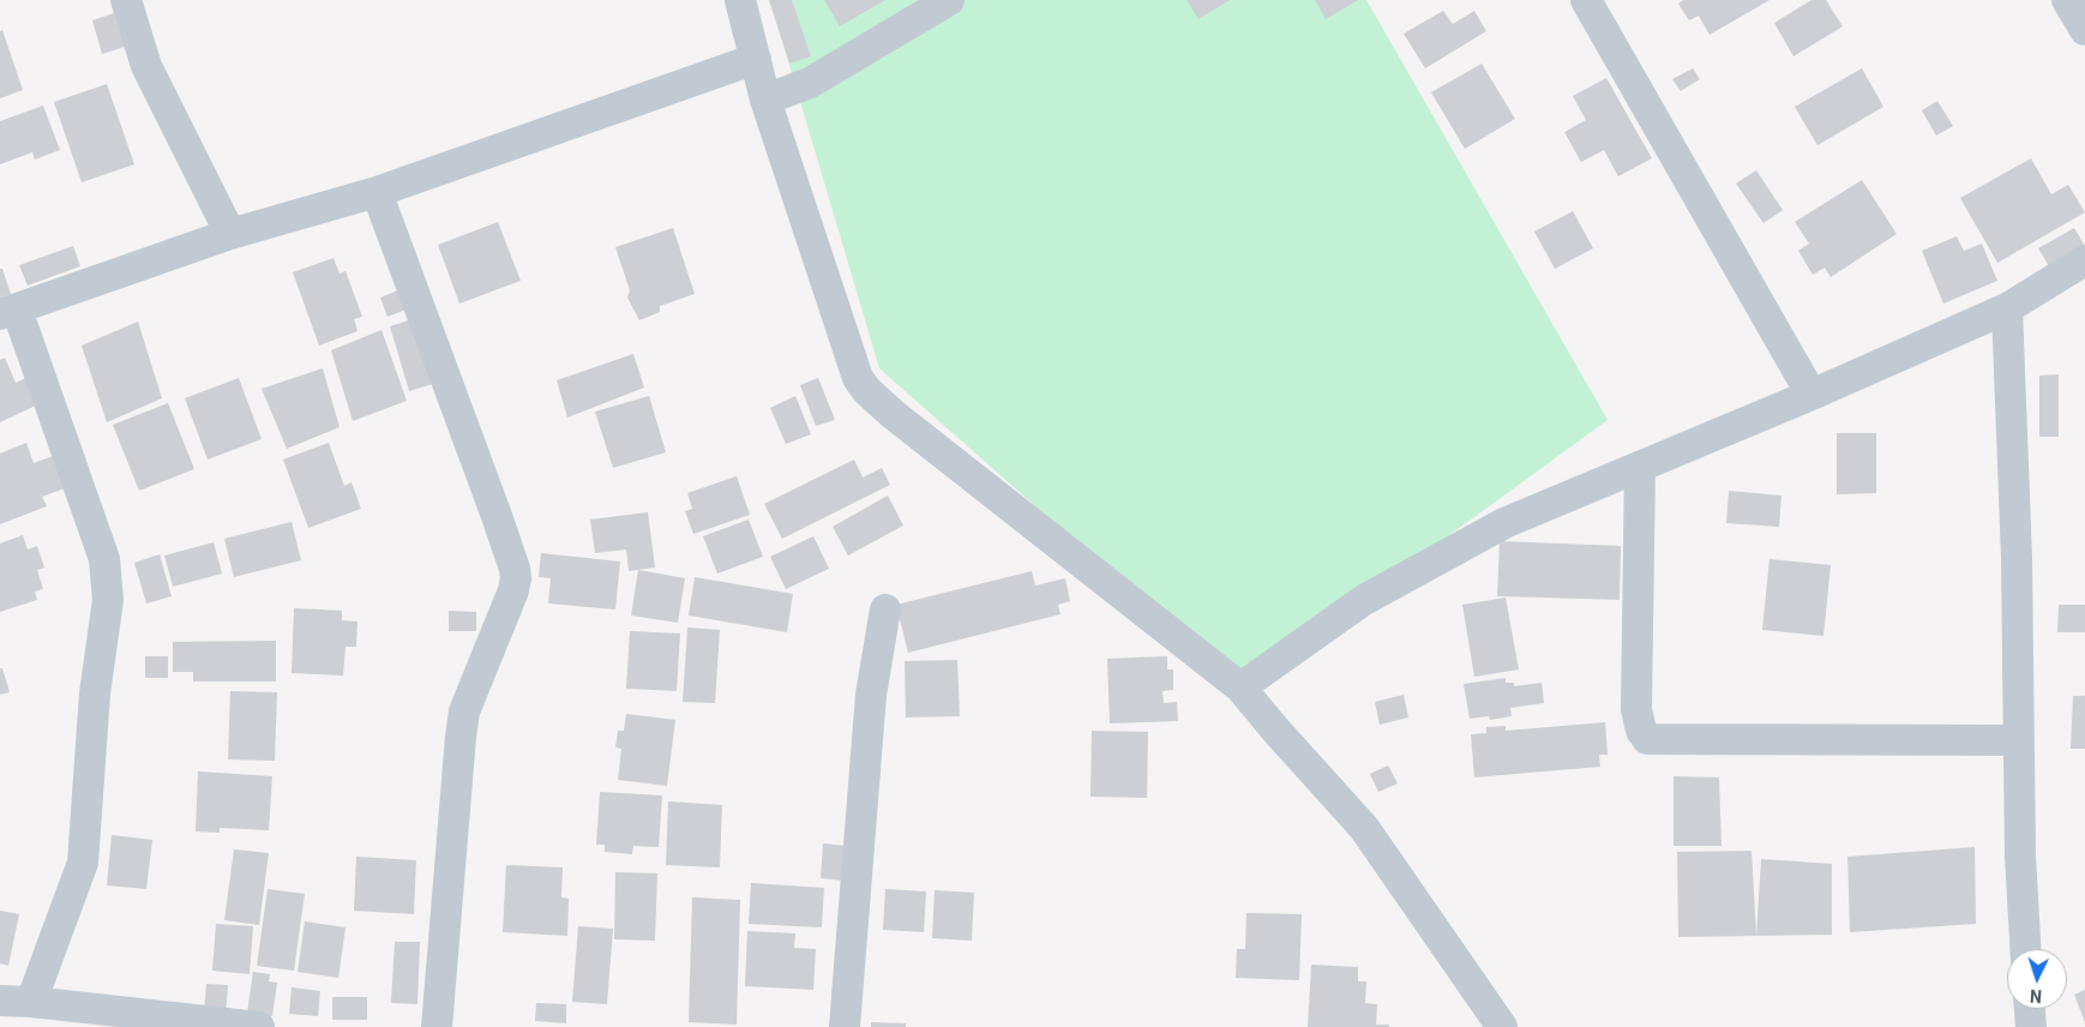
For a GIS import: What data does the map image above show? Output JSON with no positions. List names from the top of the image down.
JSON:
{
  "north": "bottom"
}
